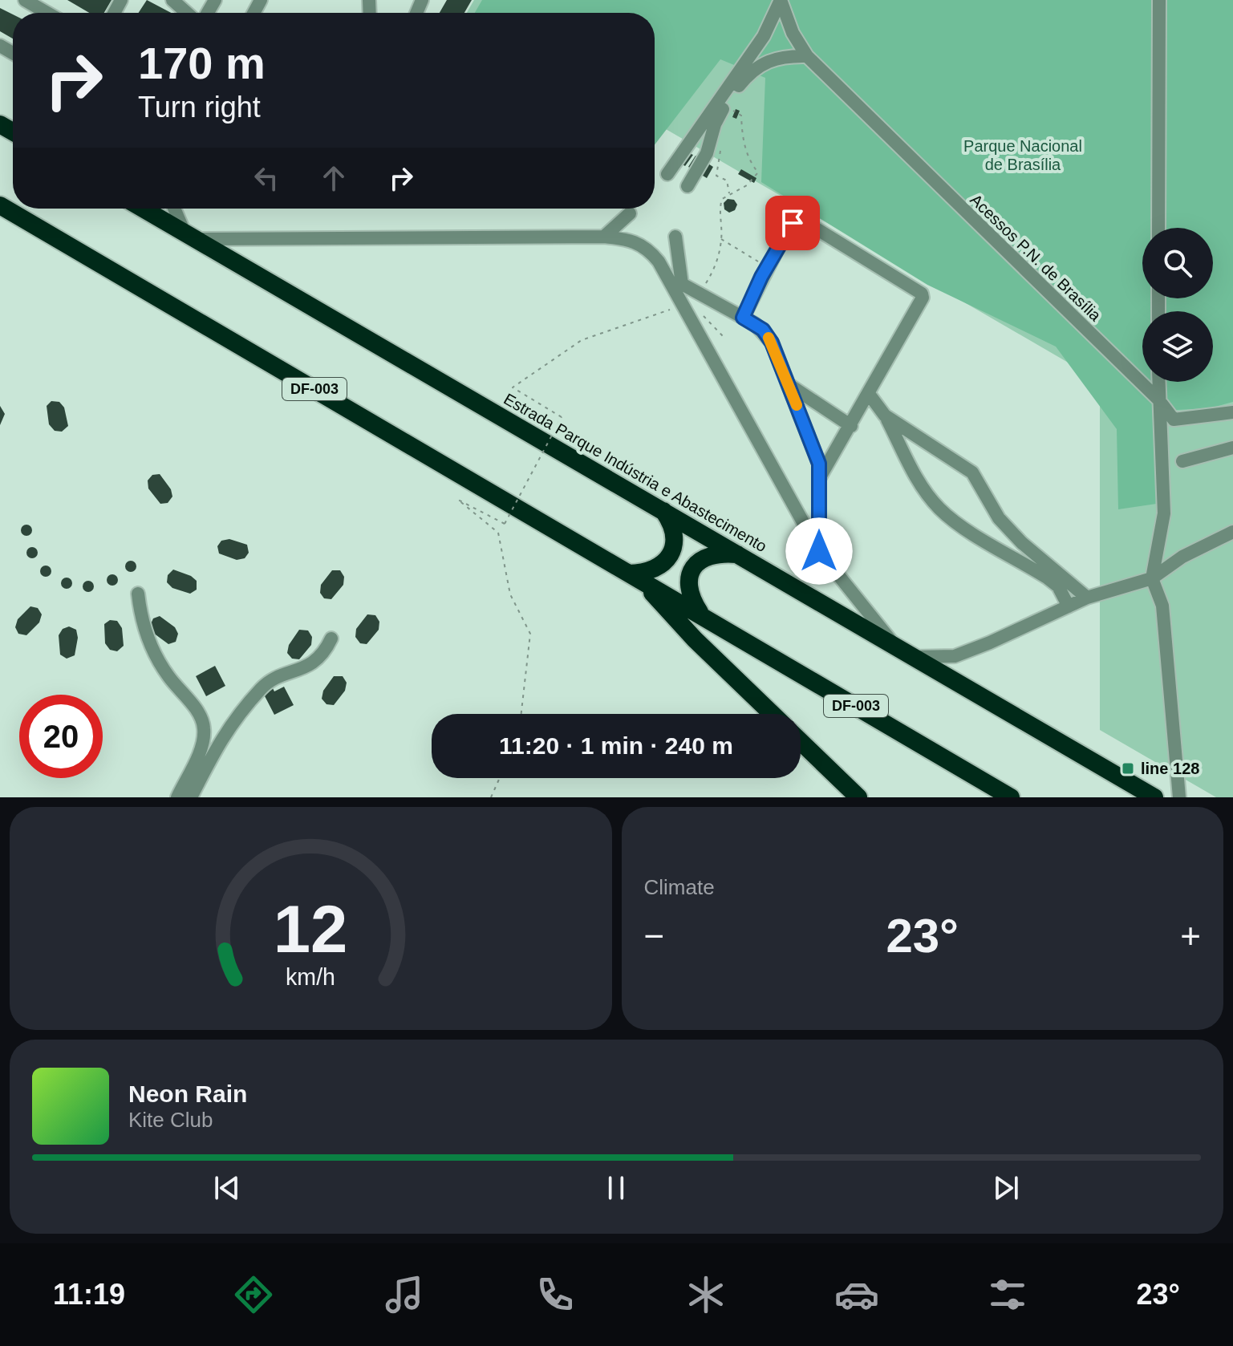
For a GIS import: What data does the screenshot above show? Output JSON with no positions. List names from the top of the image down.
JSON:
{
  "streets": {
    "highway": ["DF-003", "Estrada Parque Indústria e Abastecimento"],
    "street": ["Acessos P.N. de Brasília"]
  },
  "parks": ["Parque Nacional de Brasília"],
  "places": {
    "transit": ["line 128"]
  },
  "page": {
    "turn": ["170 m", "Turn right"],
    "limit": "20",
    "trip": "11:20 · 1 min · 240 m",
    "tile": "Climate",
    "heat": ["−", "23°", "+"],
    "song": ["Neon Rain", "Kite Club"],
    "tabs": ["11:19", "23°"],
    "gauge": ["12", "km/h"]
  }
}
